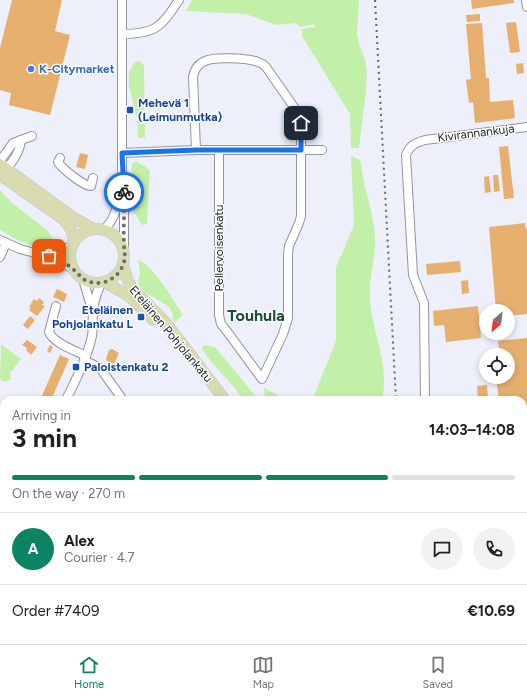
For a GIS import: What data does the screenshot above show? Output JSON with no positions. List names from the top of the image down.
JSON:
{
  "streets": {
    "main road": ["Eteläinen Pohjolankatu"],
    "street": ["Kivirannankuja", "Pellervoisenkatu"]
  },
  "districts": ["Touhula"],
  "places": {
    "other": ["K-Citymarket"],
    "transit": ["Mehevä 1 (Leimunmutka)", "Eteläinen Pohjolankatu L", "Paloistenkatu 2"]
  },
  "north": "bottom left",
  "page": {
    "heading": ["3 min", "Arriving in", "14:03–14:08"],
    "panel": [
      "Alex",
      "Courier · 4.7",
      "Order #7409",
      "€10.69"
    ],
    "bar": "On the way · 270 m",
    "round": "A",
    "tabs": ["Home", "Map", "Saved"]
  }
}
